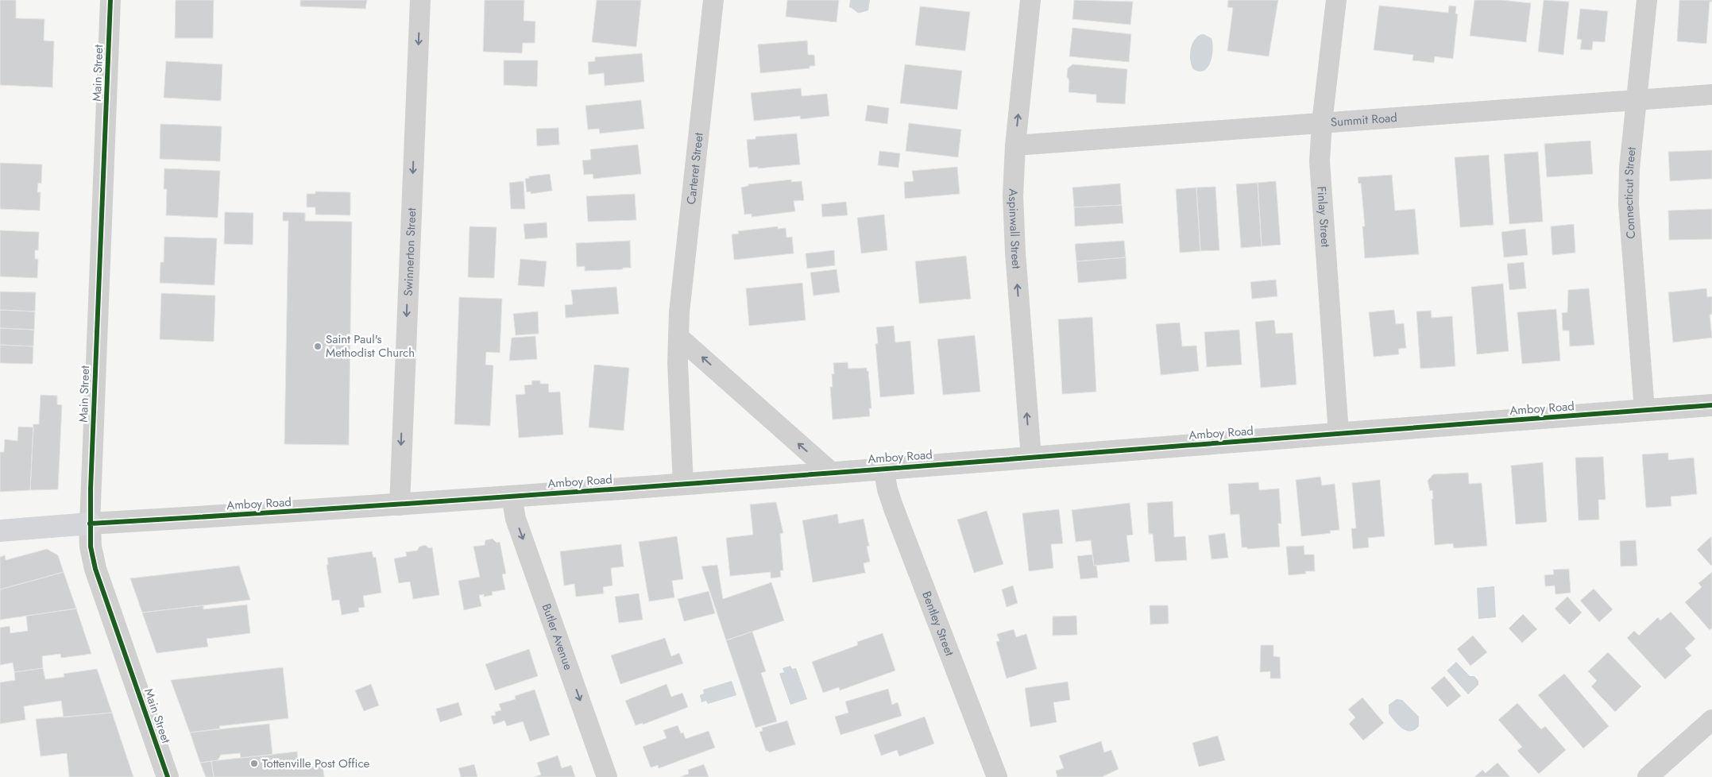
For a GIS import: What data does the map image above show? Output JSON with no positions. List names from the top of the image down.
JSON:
{
  "streets": {
    "main road": ["Amboy Road"],
    "street": [
      "Main Street",
      "Summit Road",
      "Carteret Street",
      "Connecticut Street",
      "Finlay Street",
      "Aspinwall Street",
      "Swinnerton Street",
      "Bentley Street",
      "Butler Avenue"
    ]
  },
  "crossings": [
    ["Main Street", "Amboy Road"],
    ["Summit Road", "Connecticut Street"],
    ["Summit Road", "Finlay Street"],
    ["Summit Road", "Aspinwall Street"],
    ["Carteret Street", "Amboy Road"],
    ["Connecticut Street", "Amboy Road"],
    ["Finlay Street", "Amboy Road"],
    ["Aspinwall Street", "Amboy Road"],
    ["Swinnerton Street", "Amboy Road"],
    ["Amboy Road", "Bentley Street"],
    ["Amboy Road", "Butler Avenue"]
  ],
  "one_way": ["Aspinwall Street", "Swinnerton Street", "Butler Avenue"],
  "places": ["Saint Paul's Methodist Church", "Tottenville Post Office"]
}
